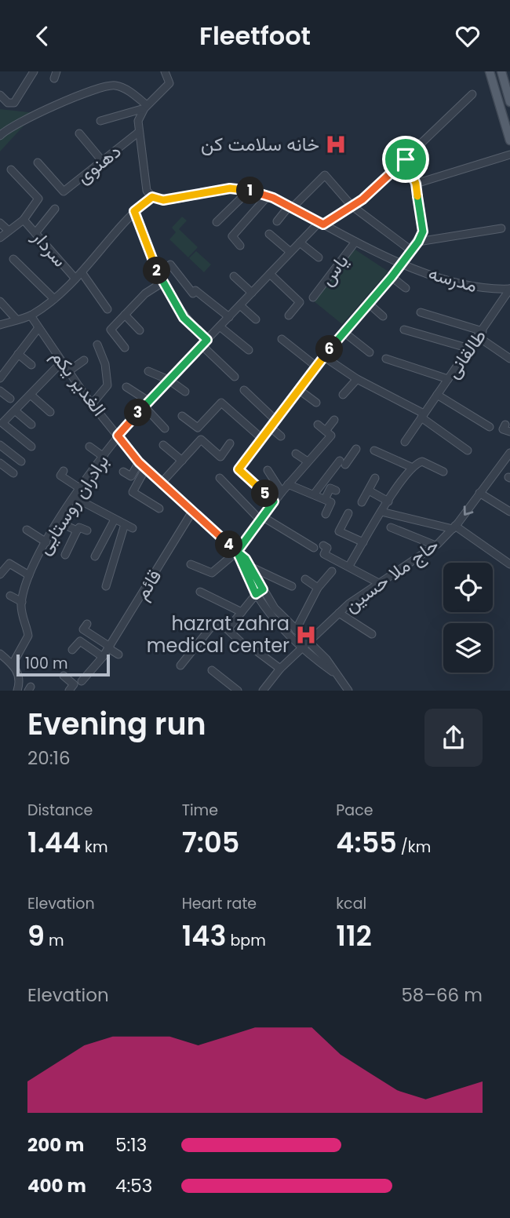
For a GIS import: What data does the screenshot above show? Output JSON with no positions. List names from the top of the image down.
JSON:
{
  "streets": {
    "street": [
      "دهنوی",
      "سردار",
      "یاس",
      "مدرسه",
      "طالقانی",
      "الغدیر یکم",
      "برادران روستایی",
      "حاج ملا حسین",
      "قائم"
    ]
  },
  "crossings": [
    ["یاس", "مدرسه"],
    ["مدرسه", "طالقانی"],
    ["مدرسه", "برادران روستایی"],
    ["الغدیر یکم", "برادران روستایی"],
    ["الغدیر یکم", "حاج ملا حسین"],
    ["الغدیر یکم", "قائم"]
  ],
  "places": {
    "hospital": ["خانه سلامت کن", "hazrat zahra medical center"]
  },
  "scale_bar": "100 m",
  "page": {
    "header": "Fleetfoot",
    "pins": [
      "1",
      "2",
      "6",
      "3",
      "5",
      "4"
    ],
    "scale": "100 m",
    "heading": ["Evening run", "20:16"],
    "stats": [
      ["Distance", "1.44 km"],
      ["Time", "7:05"],
      ["Pace", "4:55 /km"],
      ["Elevation", "9 m"],
      ["Heart rate", "143 bpm"],
      ["kcal", "112"]
    ],
    "chart": ["Elevation", "58–66 m"],
    "list": [
      {
        "name": "200 m",
        "note": "5:13"
      },
      {
        "name": "400 m",
        "note": "4:53"
      }
    ]
  }
}
